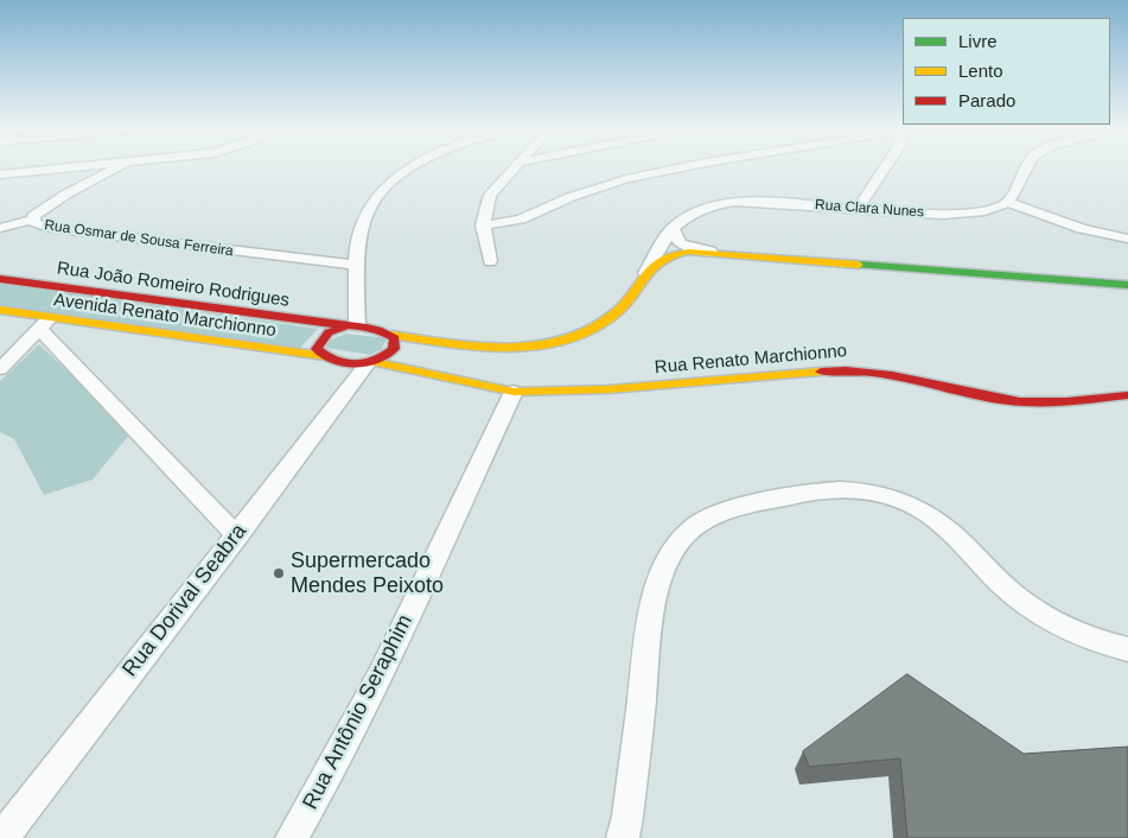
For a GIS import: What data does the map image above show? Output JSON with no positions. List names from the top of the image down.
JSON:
{
  "streets": {
    "street": [
      "Rua Clara Nunes",
      "Rua Osmar de Sousa Ferreira",
      "Rua João Romeiro Rodrigues",
      "Avenida Renato Marchionno",
      "Rua Renato Marchionno",
      "Rua Dorival Seabra",
      "Rua Antônio Seraphim"
    ]
  },
  "crossings": [
    ["Rua Clara Nunes", "Rua João Romeiro Rodrigues"],
    ["Avenida Renato Marchionno", "Rua Renato Marchionno"],
    ["Avenida Renato Marchionno", "Rua Dorival Seabra"],
    ["Rua Renato Marchionno", "Rua Dorival Seabra"],
    ["Rua Renato Marchionno", "Rua Antônio Seraphim"]
  ],
  "places": ["Supermercado Mendes Peixoto"],
  "legend": ["Livre", "Lento", "Parado"]
}
